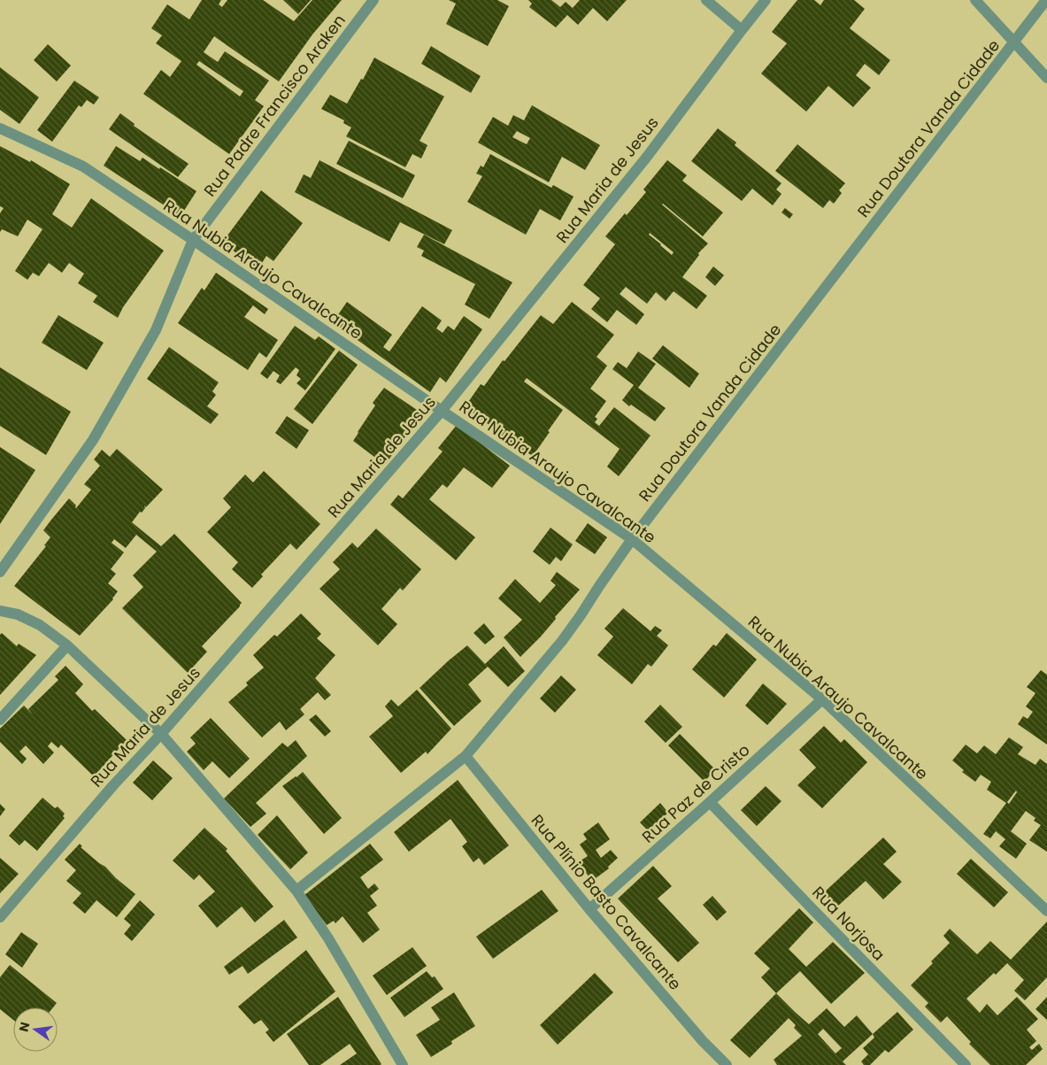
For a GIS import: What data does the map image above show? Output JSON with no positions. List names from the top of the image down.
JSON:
{
  "streets": {
    "street": [
      "Rua Padre Francisco Araken",
      "Rua Doutora Vanda Cidade",
      "Rua Maria de Jesus",
      "Rua Nubia Araujo Cavalcante",
      "Rua Paz de Cristo",
      "Rua Plínio Basto Cavalcante",
      "Rua Norjosa"
    ]
  },
  "crossings": [
    ["Rua Padre Francisco Araken", "Rua Nubia Araujo Cavalcante"],
    ["Rua Doutora Vanda Cidade", "Rua Nubia Araujo Cavalcante"],
    ["Rua Doutora Vanda Cidade", "Rua Plínio Basto Cavalcante"],
    ["Rua Maria de Jesus", "Rua Nubia Araujo Cavalcante"],
    ["Rua Nubia Araujo Cavalcante", "Rua Paz de Cristo"],
    ["Rua Paz de Cristo", "Rua Plínio Basto Cavalcante"],
    ["Rua Paz de Cristo", "Rua Norjosa"]
  ],
  "north": "left"
}
